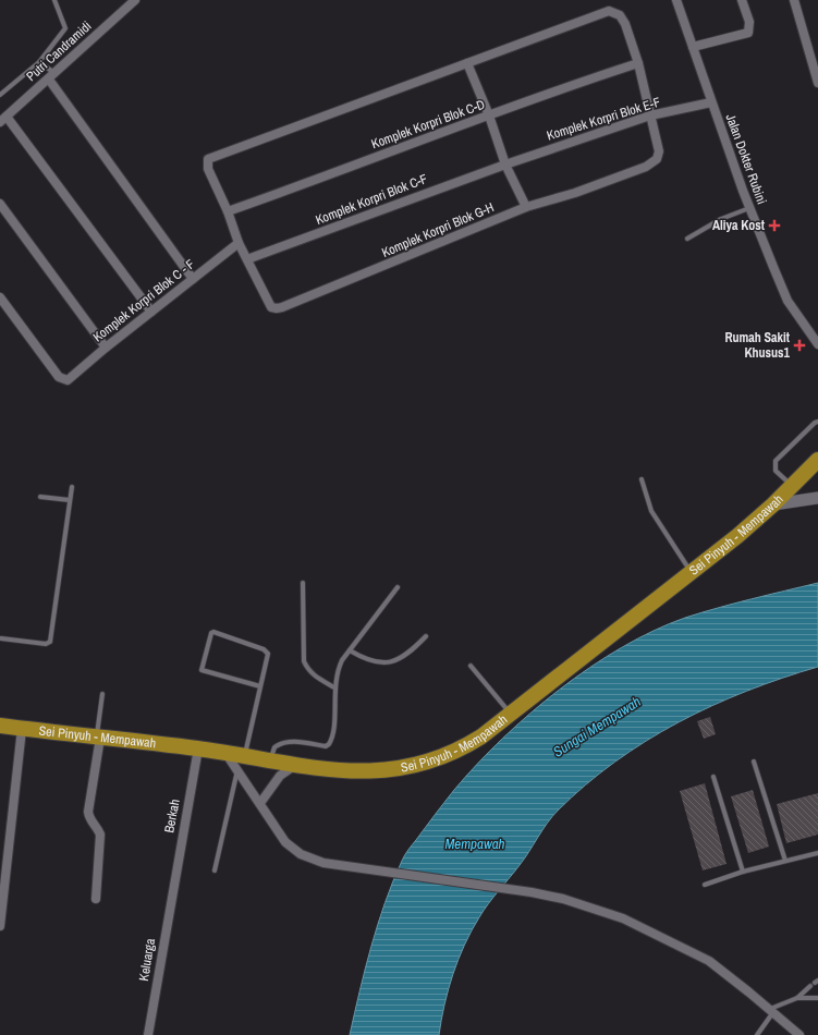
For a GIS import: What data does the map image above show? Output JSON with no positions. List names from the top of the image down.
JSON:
{
  "streets": {
    "highway": ["Sei Pinyuh - Mempawah"],
    "street": [
      "Putri Candramidi",
      "Komplek Korpri Blok E-F",
      "Komplek Korpri Blok C-D",
      "Jalan Dokter Rubini",
      "Komplek Korpri Blok C-F",
      "Komplek Korpri Blok G-H",
      "Komplek Korpri Blok C - F",
      "Berkah",
      "Keluarga"
    ]
  },
  "crossings": [
    ["Komplek Korpri Blok E-F", "Jalan Dokter Rubini"],
    ["Komplek Korpri Blok E-F", "Komplek Korpri Blok C-F"],
    ["Komplek Korpri Blok E-F", "Komplek Korpri Blok G-H"],
    ["Komplek Korpri Blok C-D", "Komplek Korpri Blok G-H"],
    ["Komplek Korpri Blok C-F", "Komplek Korpri Blok G-H"],
    ["Komplek Korpri Blok G-H", "Komplek Korpri Blok C - F"],
    ["Sei Pinyuh - Mempawah", "Berkah"],
    ["Berkah", "Keluarga"]
  ],
  "water": ["Sungai Mempawah", "Mempawah"],
  "places": {
    "health": ["Aliya Kost", "Rumah Sakit Khusus1"]
  }
}
